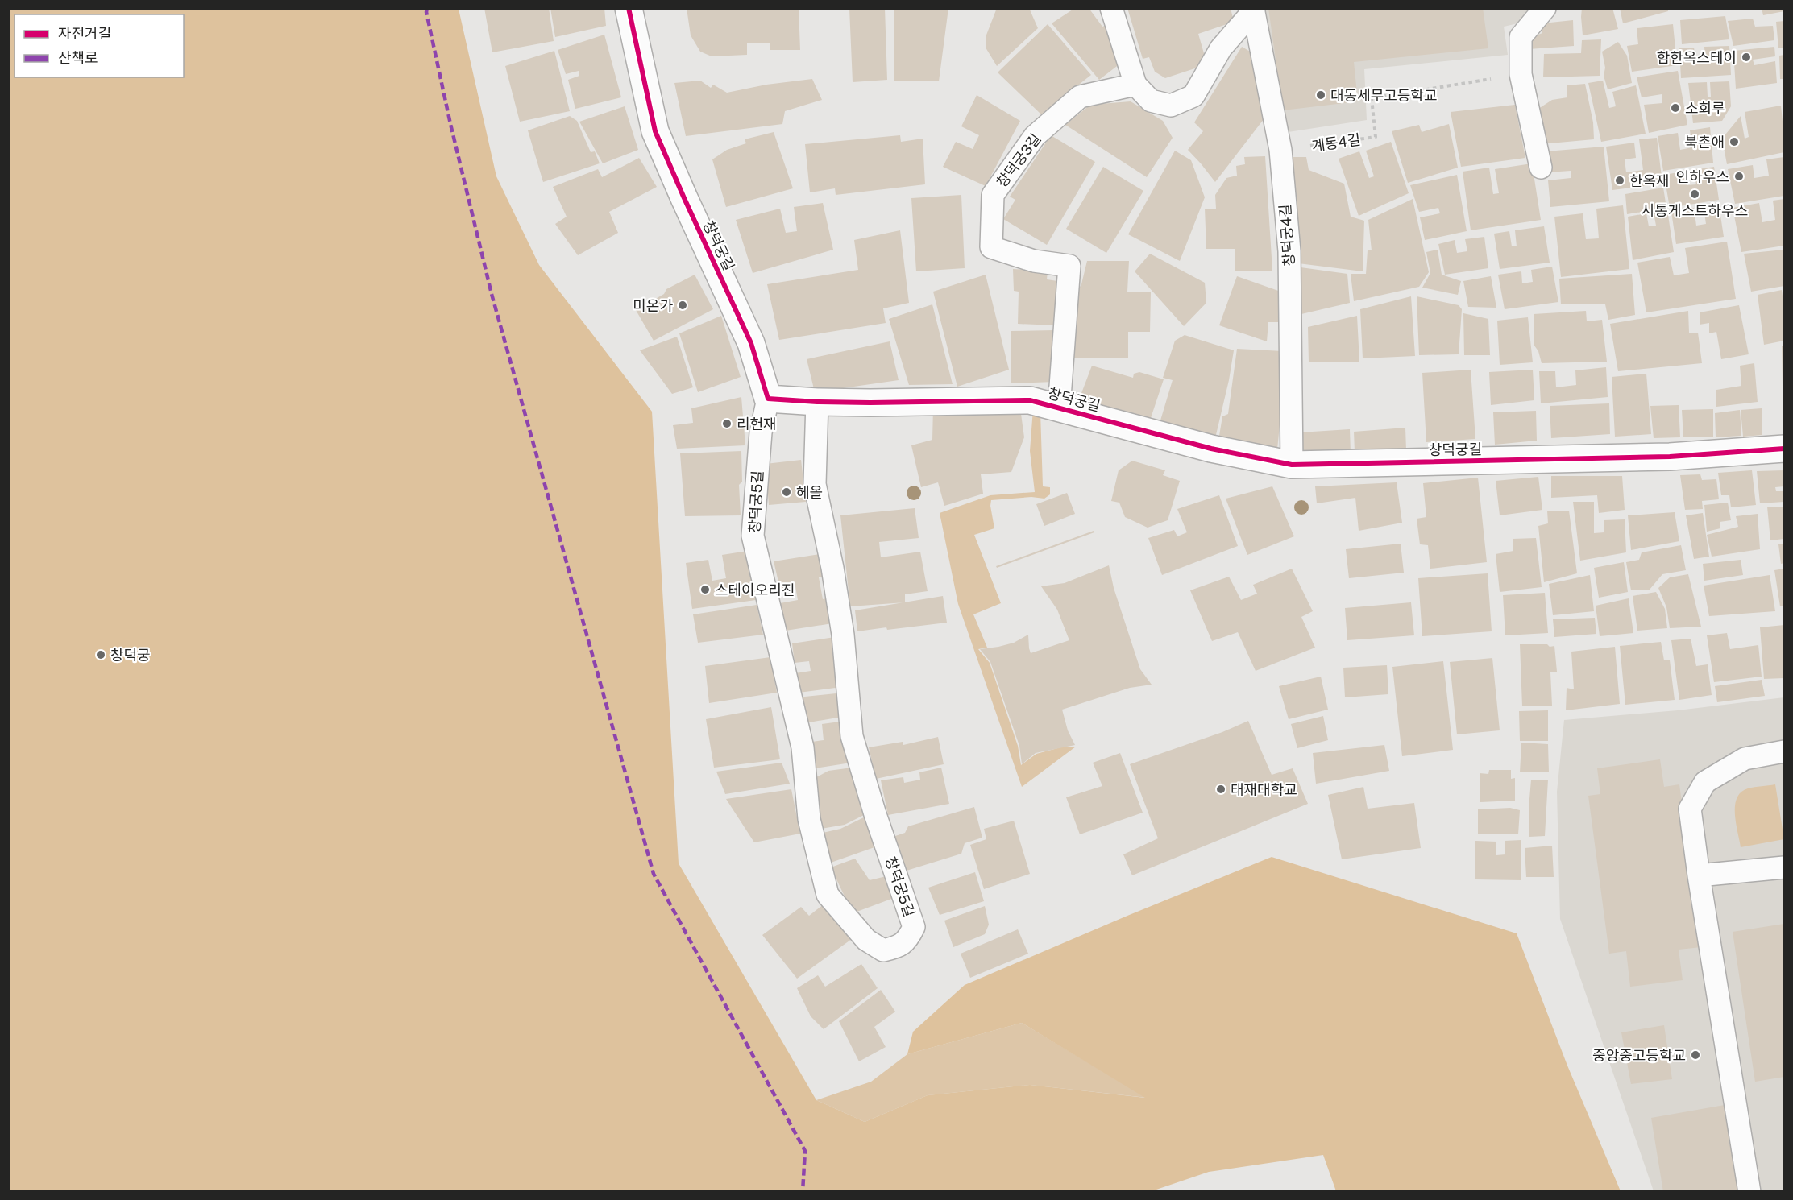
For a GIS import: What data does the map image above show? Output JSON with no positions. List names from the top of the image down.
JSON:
{
  "streets": {
    "street": ["창덕궁길"],
    "lane": ["창덕궁3길", "창덕궁4길", "창덕궁5길"],
    "path": ["계동4길"]
  },
  "crossings": [
    ["계동4길", "창덕궁4길"],
    ["창덕궁3길", "창덕궁길"],
    ["창덕궁4길", "창덕궁길"],
    ["창덕궁길", "창덕궁5길"]
  ],
  "places": [
    "함한옥스테이",
    "대동세무고등학교",
    "소회루",
    "북촌애",
    "인하우스",
    "한옥재",
    "시통게스트하우스",
    "미온가",
    "리헌재",
    "헤올",
    "스테이오리진",
    "창덕궁",
    "태재대학교",
    "중앙중고등학교"
  ],
  "legend": ["자전거길", "산책로"]
}
